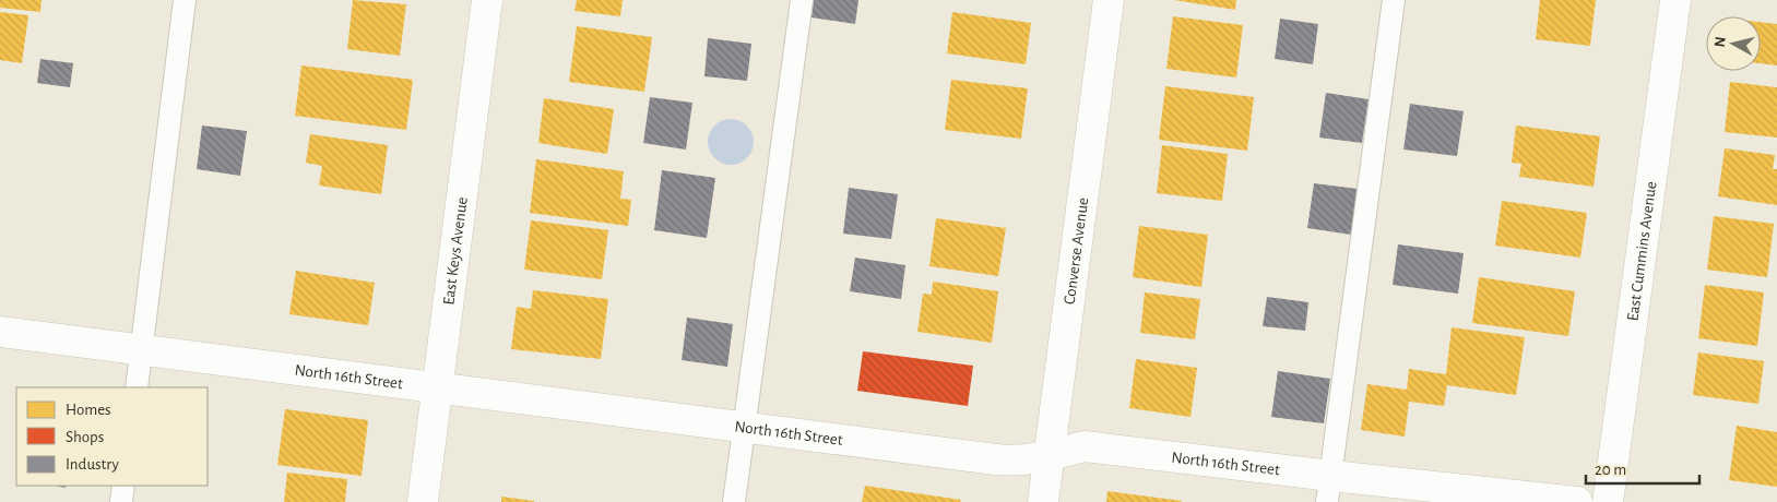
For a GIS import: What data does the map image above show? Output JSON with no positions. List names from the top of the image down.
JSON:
{
  "streets": {
    "street": [
      "East Keys Avenue",
      "Converse Avenue",
      "East Cummins Avenue",
      "North 16th Street"
    ]
  },
  "crossings": [
    ["East Keys Avenue", "North 16th Street"],
    ["Converse Avenue", "North 16th Street"]
  ],
  "legend": ["Homes", "Shops", "Industry"],
  "scale_bar": "20 m",
  "north": "left"
}
